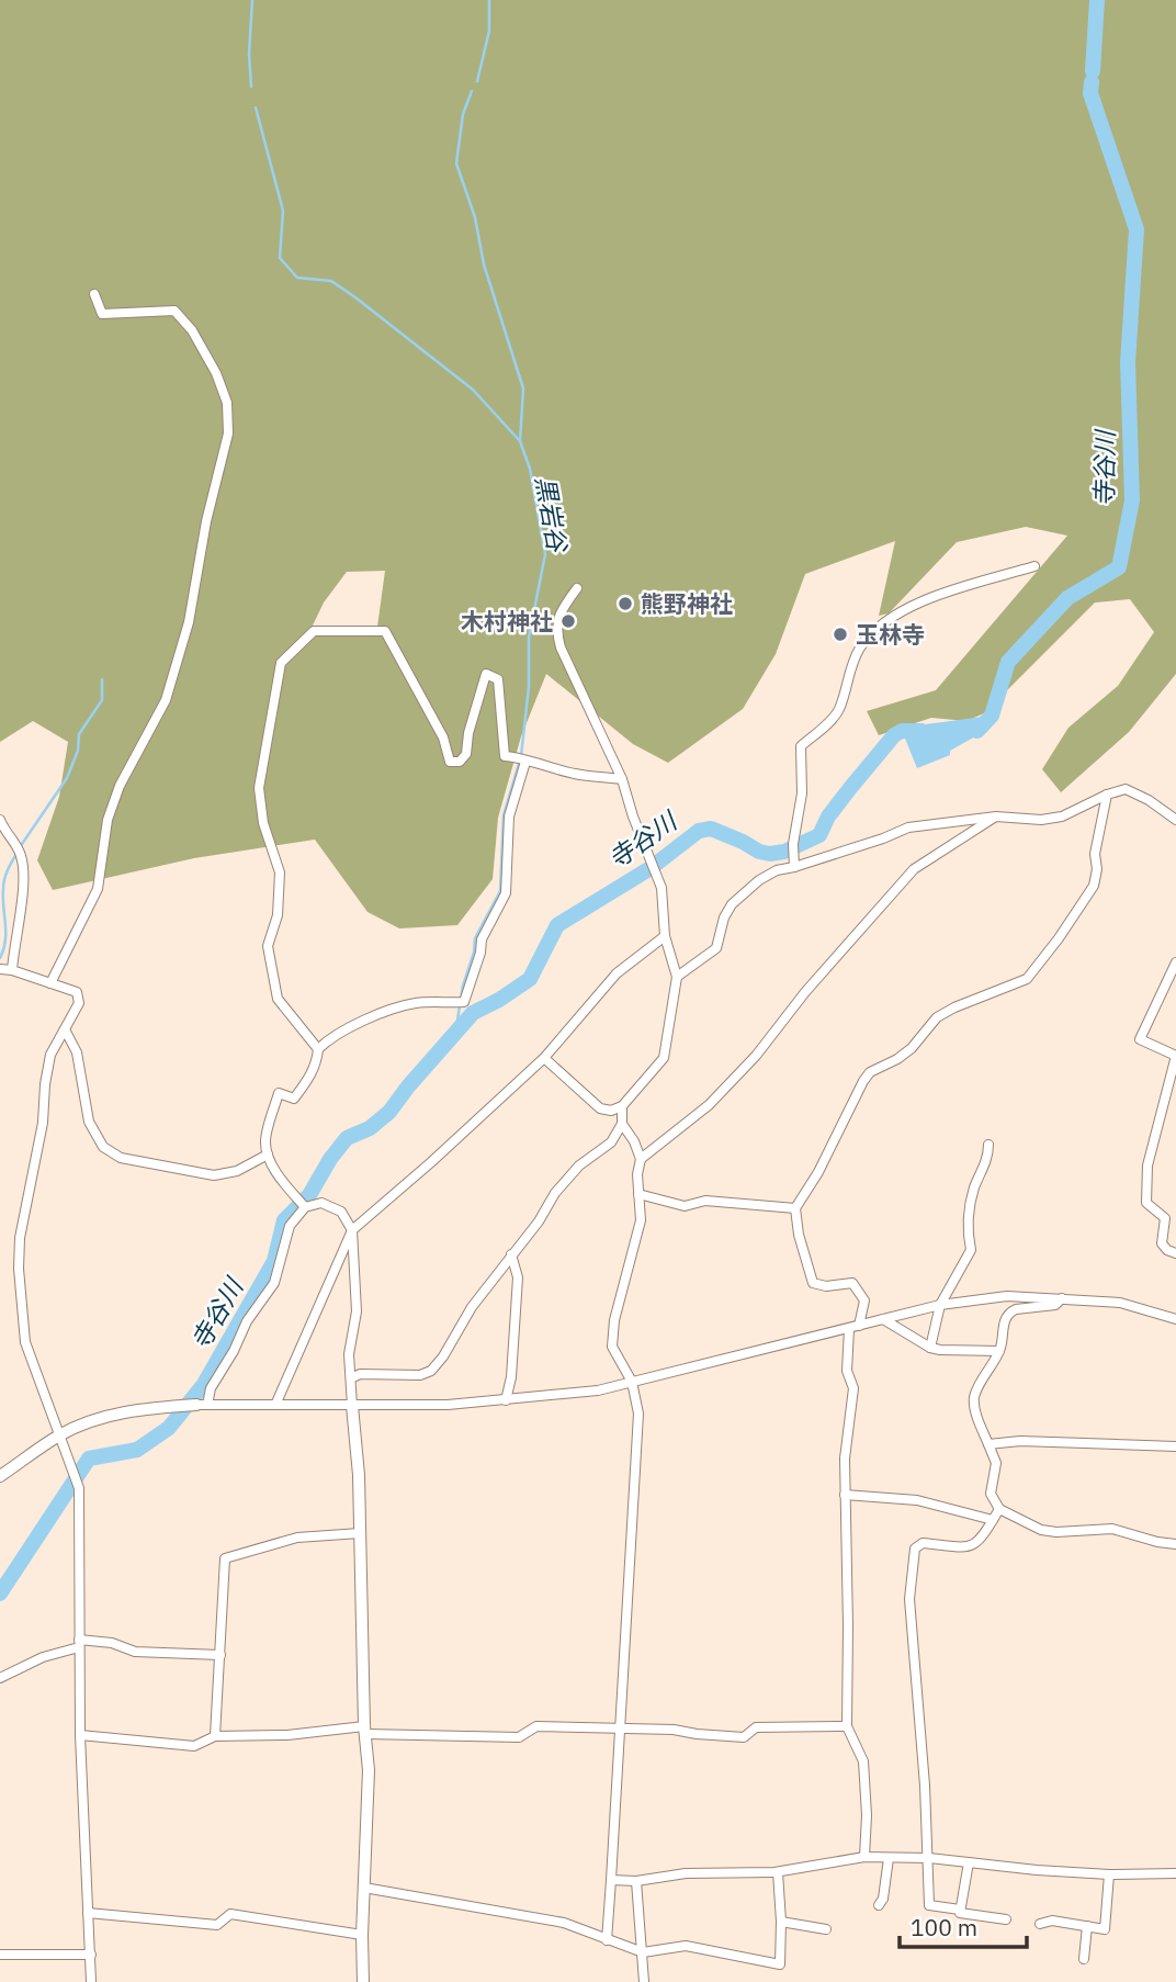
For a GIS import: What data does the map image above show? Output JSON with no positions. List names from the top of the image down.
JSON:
{
  "water": ["寺谷川", "黒岩谷"],
  "places": ["熊野神社", "木村神社", "玉林寺"],
  "scale_bar": "100 m"
}
